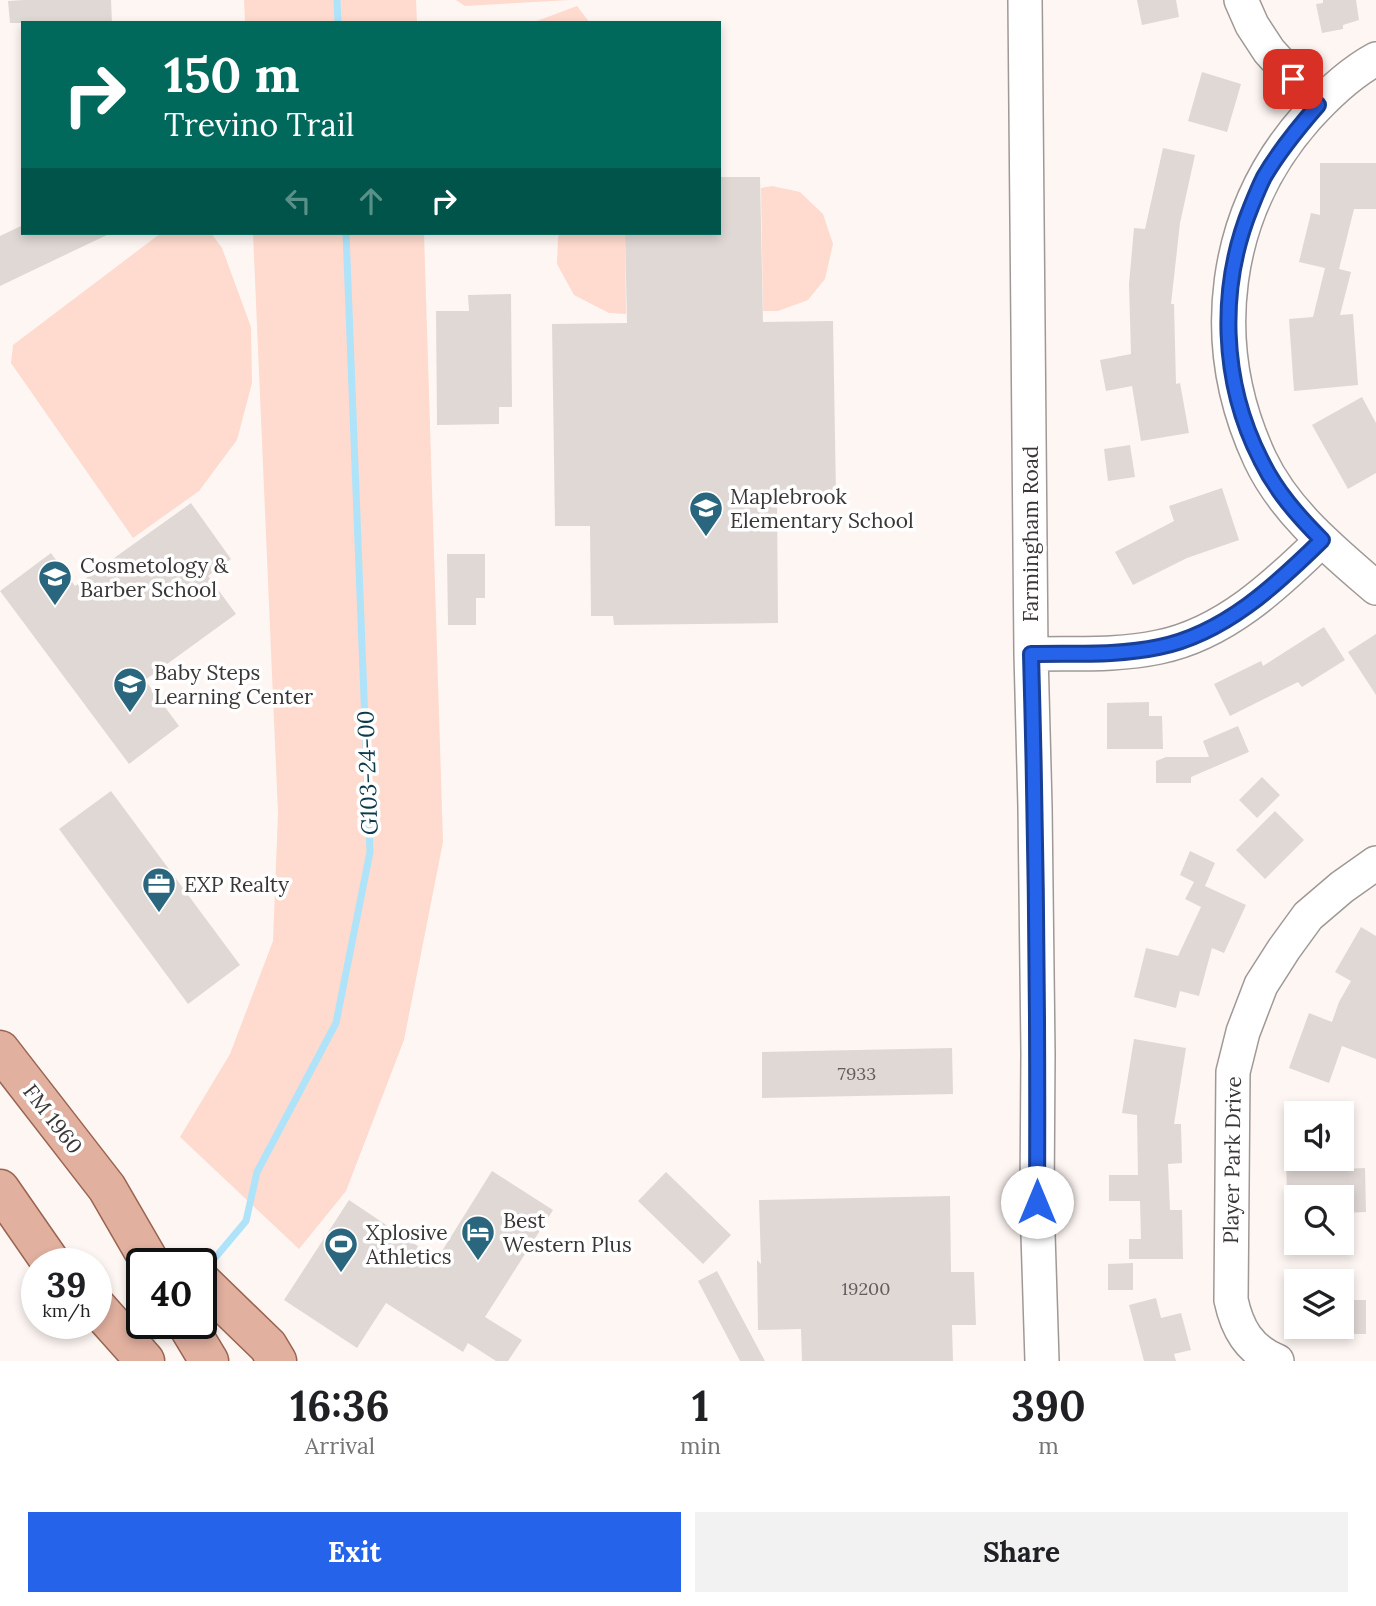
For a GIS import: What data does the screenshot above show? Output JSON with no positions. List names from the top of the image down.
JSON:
{
  "streets": {
    "main road": ["FM 1960"],
    "street": ["Farmingham Road", "Player Park Drive"]
  },
  "water": ["G103-24-00"],
  "places": {
    "school or university": ["Maplebrook Elementary School", "Cosmetology & Barber School", "Baby Steps Learning Center"],
    "office": ["EXP Realty"],
    "hotel": ["Best Western Plus"],
    "sports": ["Xplosive Athletics"]
  },
  "house_numbers": ["7933", "19200"],
  "page": {
    "turn": ["150 m", "Trevino Trail"],
    "speed": "39 km/h",
    "limit": "40",
    "eta": [
      "16:36",
      "Arrival",
      "1",
      "min",
      "390",
      "m"
    ],
    "buttons": ["Exit", "Share"]
  }
}
